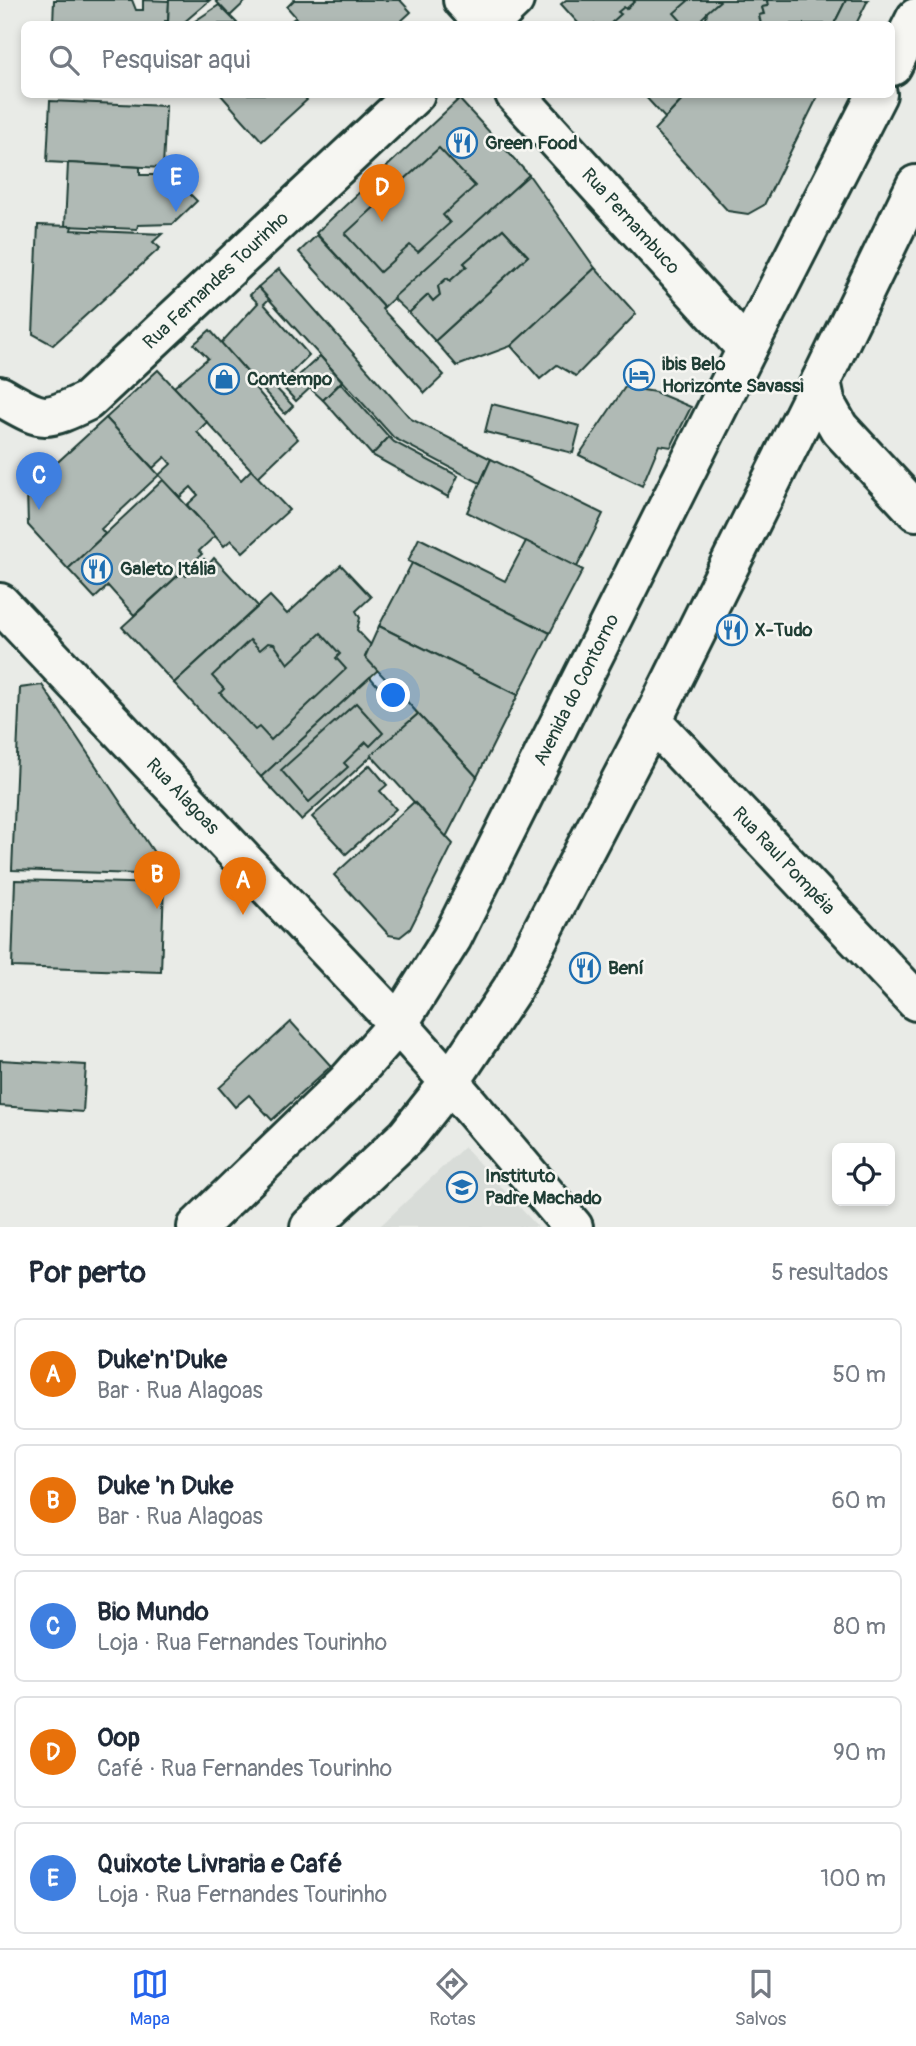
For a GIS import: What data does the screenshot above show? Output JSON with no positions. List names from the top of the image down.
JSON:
{
  "streets": {
    "main road": [
      "Rua Pernambuco",
      "Rua Fernandes Tourinho",
      "Avenida do Contorno",
      "Rua Alagoas",
      "Rua Raul Pompéia"
    ]
  },
  "crossings": [
    ["Rua Pernambuco", "Avenida do Contorno"],
    ["Avenida do Contorno", "Rua Alagoas"]
  ],
  "places": {
    "restaurant": [
      "Green Food",
      "Galeto Itália",
      "X-Tudo",
      "Bení"
    ],
    "hotel": ["ibis Belo Horizonte Savassi"],
    "shop": ["Contempo"],
    "school or university": ["Instituto Padre Machado"]
  },
  "page": {
    "search": "Pesquisar aqui",
    "pins": [
      "E",
      "D",
      "C",
      "B",
      "A"
    ],
    "heading": ["Por perto", "5 resultados"],
    "list": [
      {
        "mark": "A",
        "name": "Duke'n'Duke",
        "note": "Bar · Rua Alagoas",
        "value": "50 m"
      },
      {
        "mark": "B",
        "name": "Duke 'n Duke",
        "note": "Bar · Rua Alagoas",
        "value": "60 m"
      },
      {
        "mark": "C",
        "name": "Bio Mundo",
        "note": "Loja · Rua Fernandes Tourinho",
        "value": "80 m"
      },
      {
        "mark": "D",
        "name": "Oop",
        "note": "Café · Rua Fernandes Tourinho",
        "value": "90 m"
      },
      {
        "mark": "E",
        "name": "Quixote Livraria e Café",
        "note": "Loja · Rua Fernandes Tourinho",
        "value": "100 m"
      }
    ],
    "nav": ["Mapa", "Rotas", "Salvos"]
  }
}
